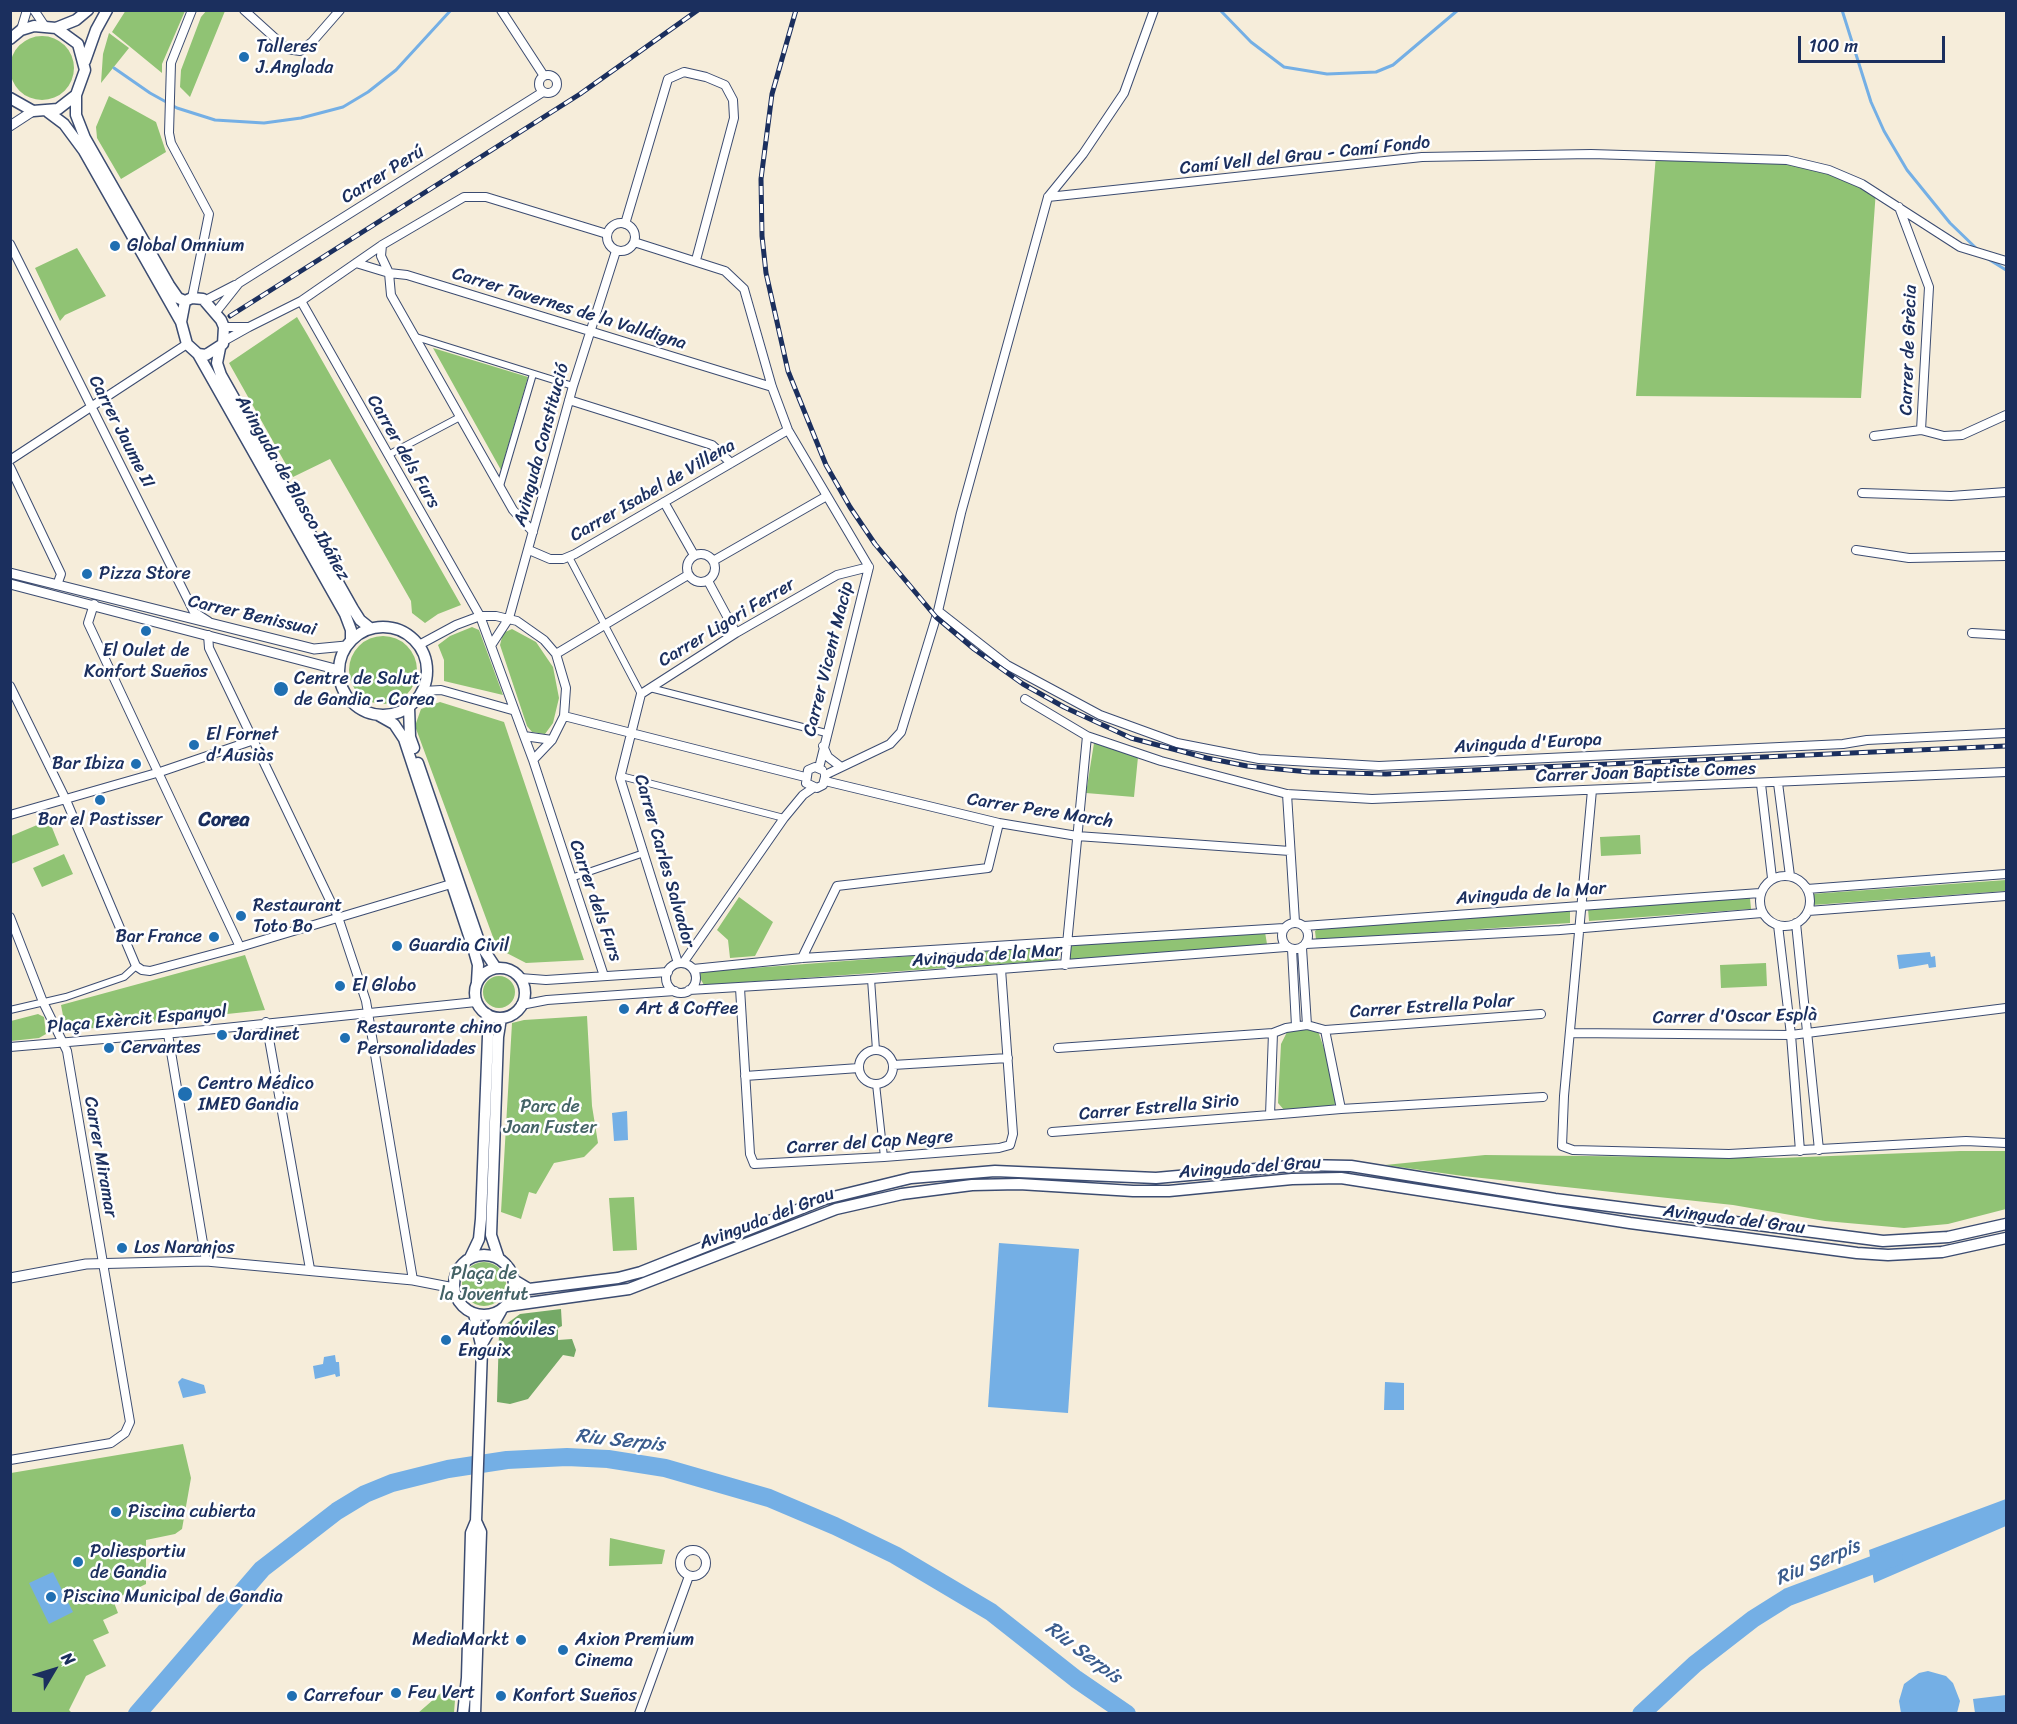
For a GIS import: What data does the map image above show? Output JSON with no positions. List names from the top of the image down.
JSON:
{
  "streets": {
    "main road": ["Avinguda de Blasco Ibáñez", "Avinguda del Grau"],
    "street": [
      "Camí Vell del Grau - Camí Fondo",
      "Carrer Perú",
      "Carrer Tavernes de la Valldigna",
      "Carrer de Grècia",
      "Carrer Jaume II",
      "Avinguda Constitució",
      "Carrer dels Furs",
      "Carrer Isabel de Villena",
      "Carrer Benissuai",
      "Carrer Ligori Ferrer",
      "Carrer Vicent Macip",
      "Avinguda d'Europa",
      "Carrer Joan Baptiste Comes",
      "Carrer Pere March",
      "Carrer Carles Salvador",
      "Avinguda de la Mar",
      "Carrer Estrella Polar",
      "Carrer d'Oscar Esplà",
      "Plaça Exèrcit Espanyol",
      "Carrer Estrella Sirio",
      "Carrer del Cap Negre",
      "Carrer Miramar"
    ]
  },
  "crossings": [
    ["Camí Vell del Grau - Camí Fondo", "Carrer de Grècia"],
    ["Carrer Perú", "Avinguda de Blasco Ibáñez"],
    ["Carrer Tavernes de la Valldigna", "Avinguda Constitució"],
    ["Carrer Jaume II", "Carrer Benissuai"],
    ["Avinguda Constitució", "Carrer dels Furs"],
    ["Avinguda Constitució", "Carrer Isabel de Villena"],
    ["Avinguda de Blasco Ibáñez", "Carrer Benissuai"],
    ["Carrer Ligori Ferrer", "Carrer Vicent Macip"],
    ["Carrer Vicent Macip", "Carrer Pere March"],
    ["Carrer Carles Salvador", "Avinguda de la Mar"],
    ["Plaça Exèrcit Espanyol", "Carrer Miramar"]
  ],
  "districts": ["Corea"],
  "water": ["Riu Serpis"],
  "parks": ["Parc de Joan Fuster", "Plaça de la Joventut"],
  "places": [
    "Talleres J.Anglada",
    "Global Omnium",
    "Pizza Store",
    "El Oulet de Konfort Sueños",
    "Centre de Salut de Gandia - Corea",
    "El Fornet d'Ausiàs",
    "Bar Ibiza",
    "Bar el Pastisser",
    "Restaurant Toto Bo",
    "Bar France",
    "Guardia Civil",
    "El Globo",
    "Art & Coffee",
    "Jardinet",
    "Restaurante chino Personalidades",
    "Cervantes",
    "Centro Médico IMED Gandia",
    "Los Naranjos",
    "Automóviles Enguix",
    "Piscina cubierta",
    "Poliesportiu de Gandia",
    "Piscina Municipal de Gandia",
    "MediaMarkt",
    "Axion Premium Cinema",
    "Feu Vert",
    "Carrefour",
    "Konfort Sueños"
  ],
  "scale_bar": "100 m",
  "north": "top right"
}
